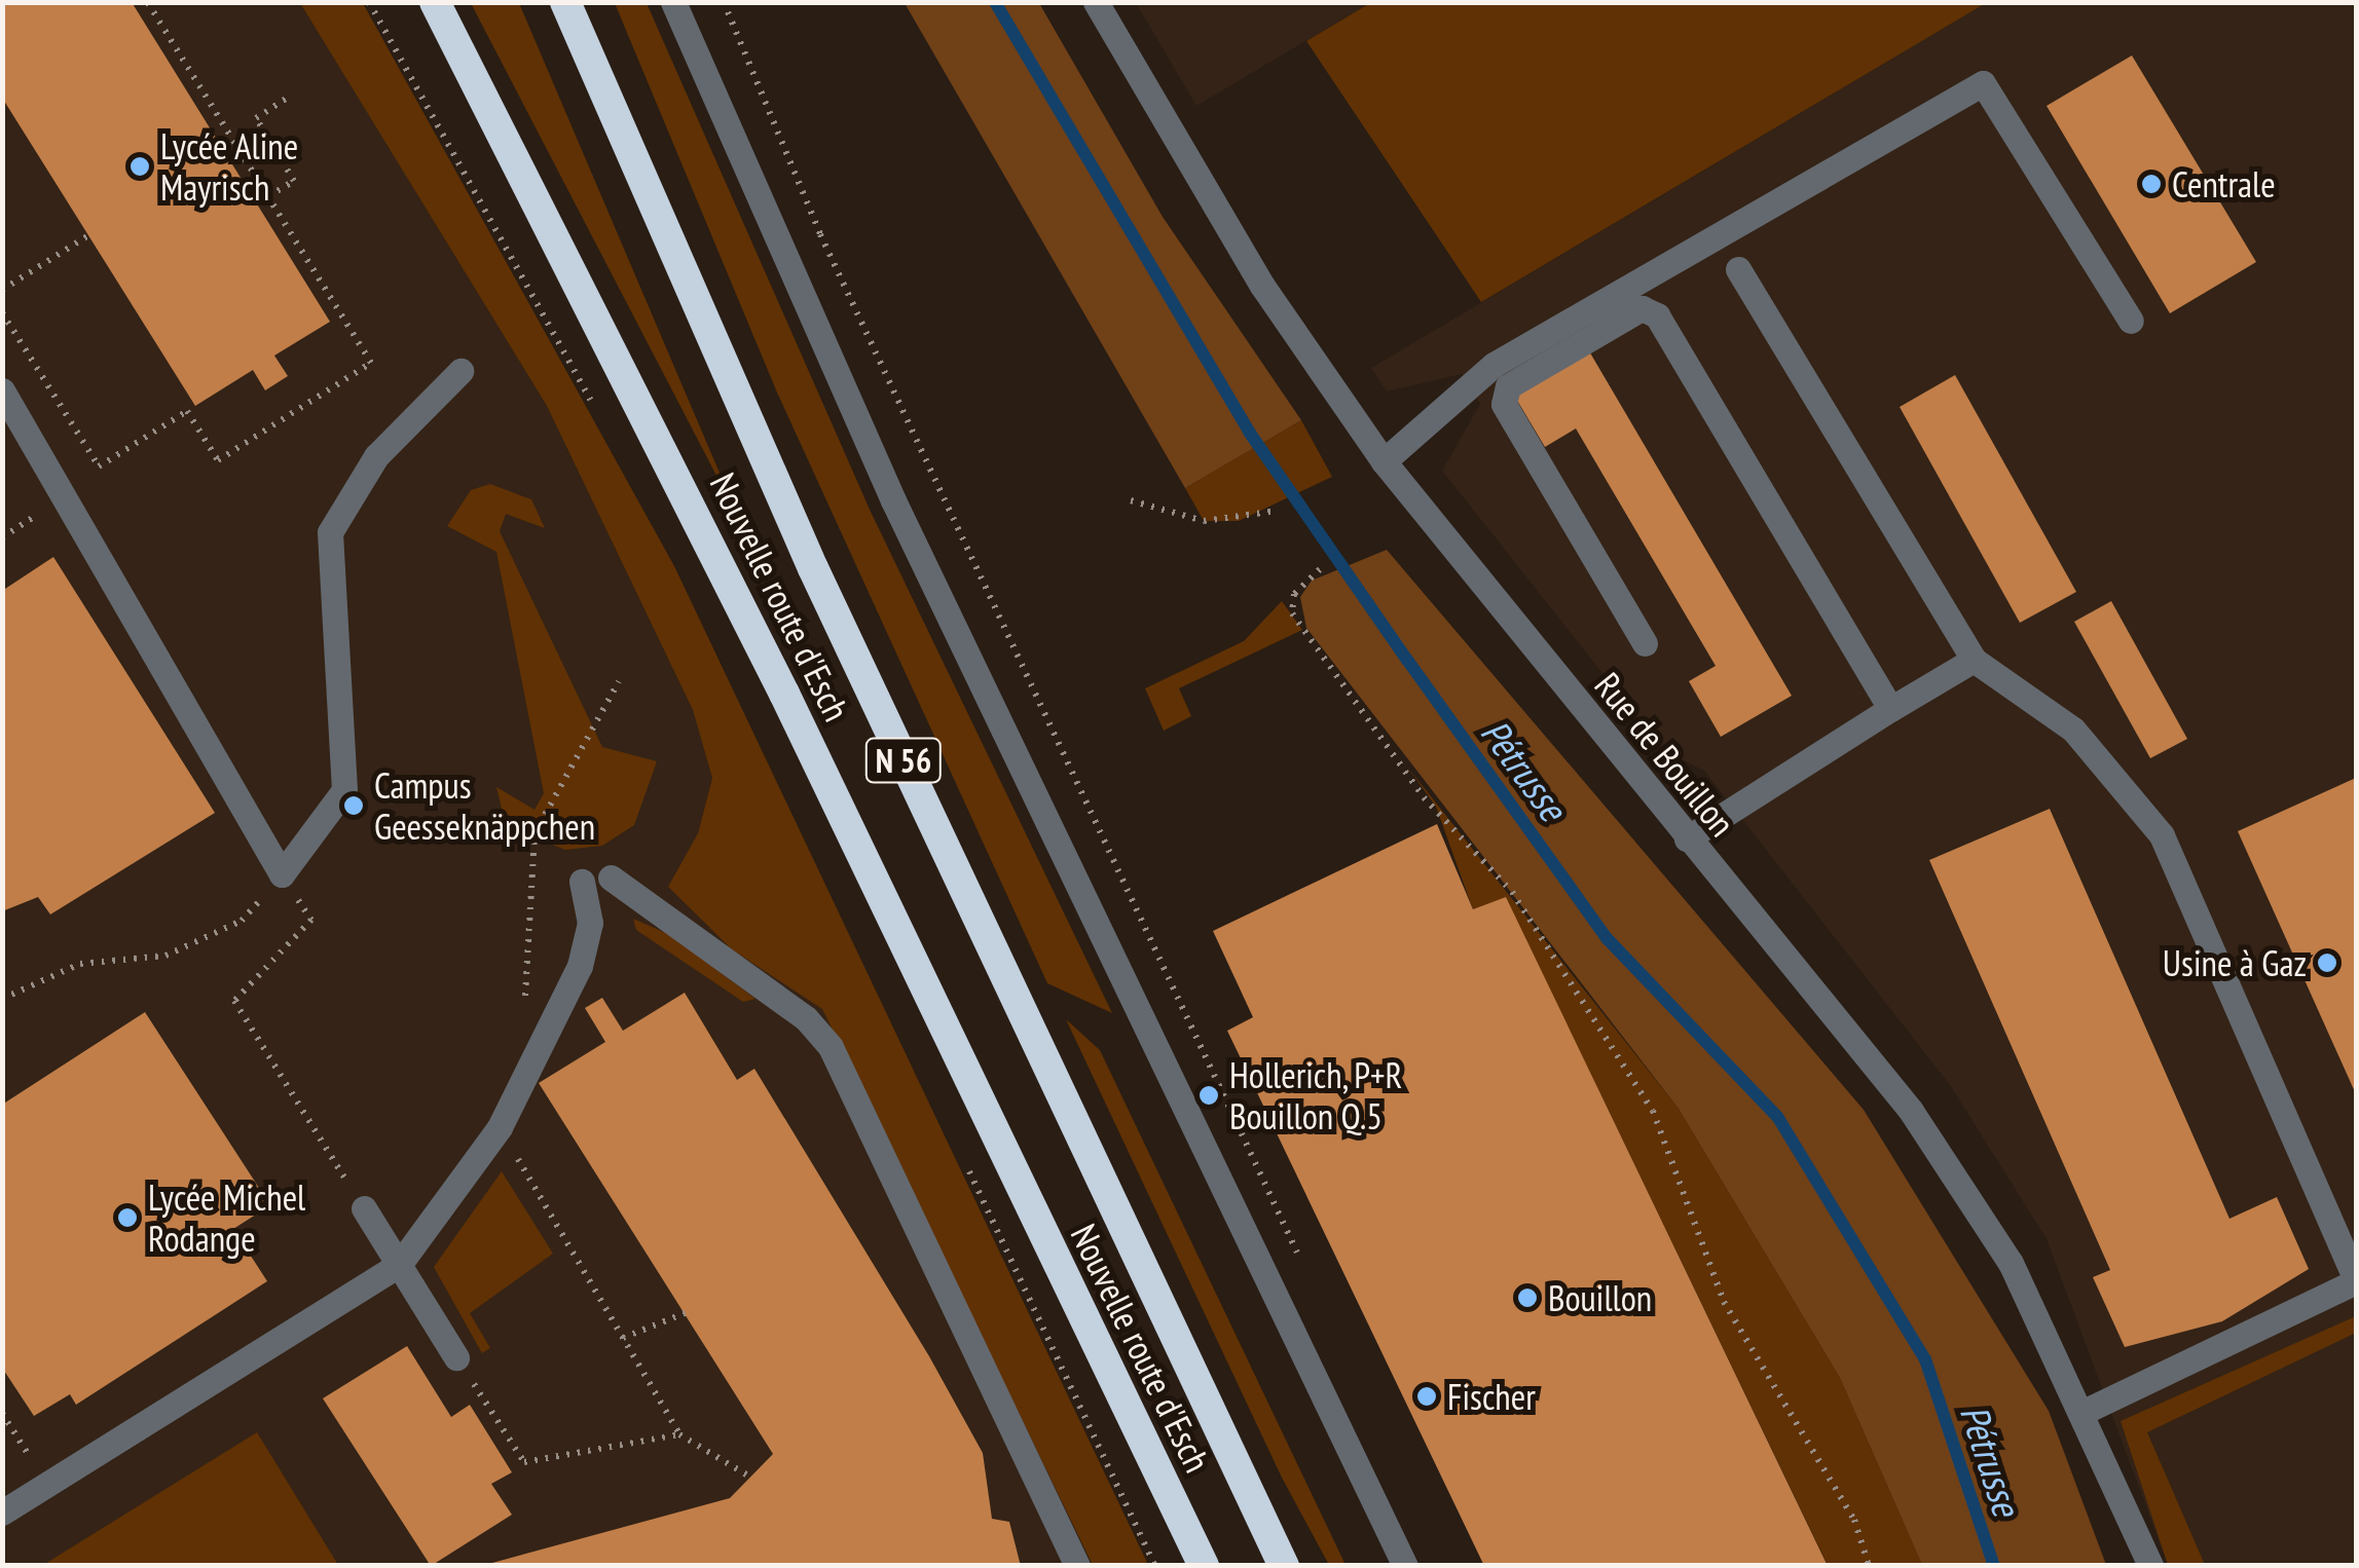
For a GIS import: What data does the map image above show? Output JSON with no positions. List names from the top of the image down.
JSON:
{
  "streets": {
    "highway": ["Nouvelle route d'Esch", "N 56"],
    "street": ["Rue de Bouillon"]
  },
  "crossings": [
    ["Nouvelle route d'Esch", "N 56"]
  ],
  "water": ["Pétrusse"],
  "places": [
    "Lycée Aline Mayrisch",
    "Centrale",
    "Campus Geesseknäppchen",
    "Usine à Gaz",
    "Hollerich, P+R Bouillon Q.5",
    "Lycée Michel Rodange",
    "Bouillon",
    "Fischer"
  ]
}
